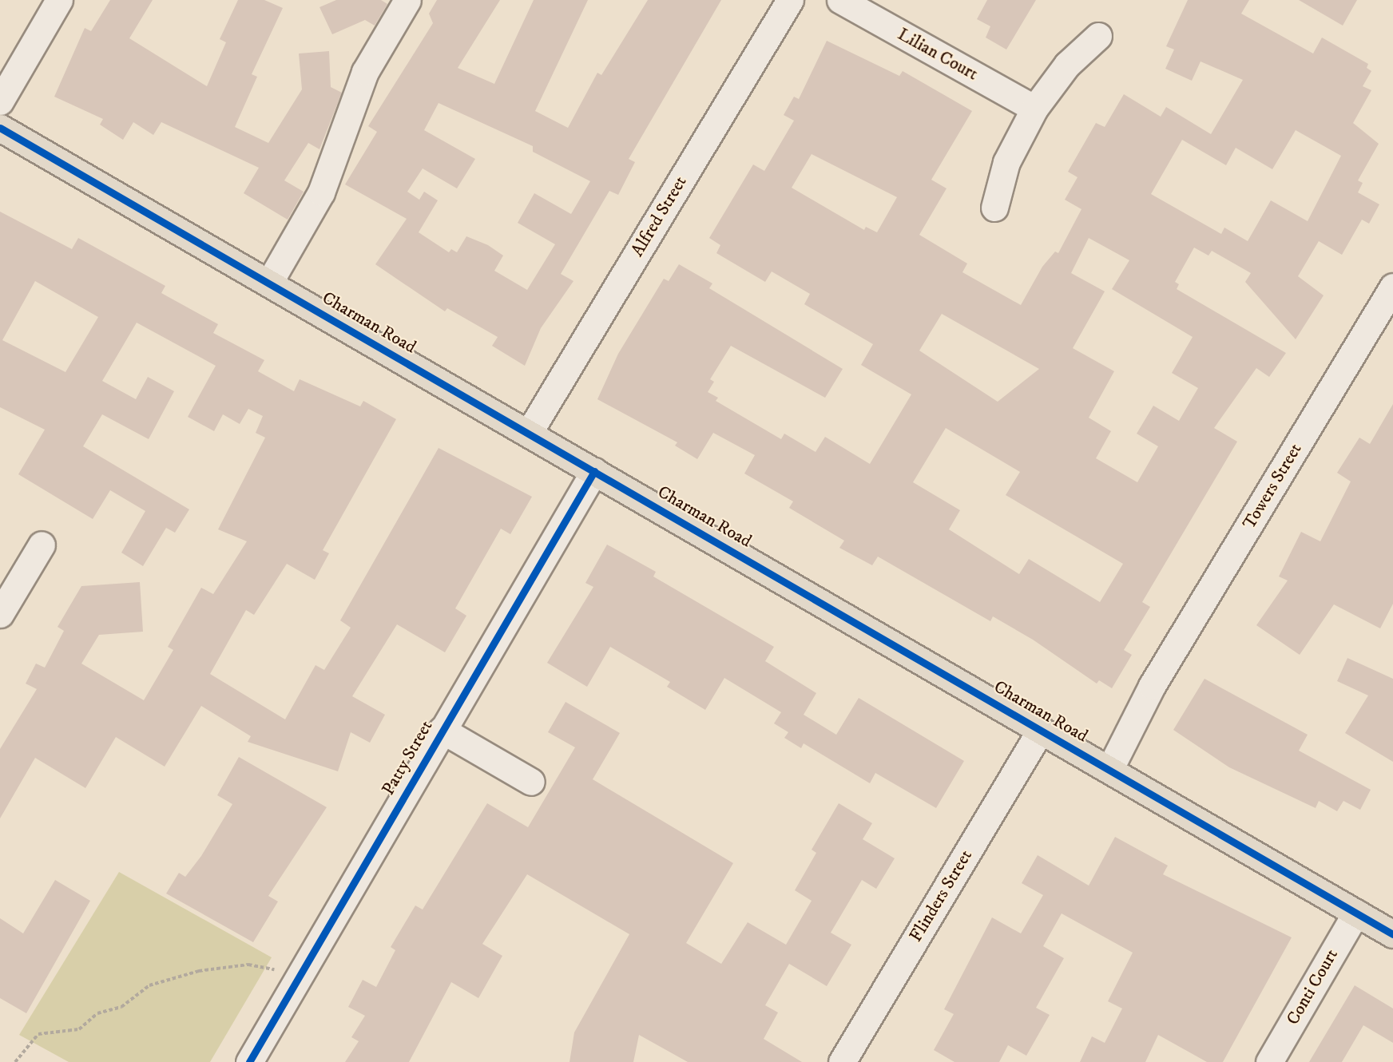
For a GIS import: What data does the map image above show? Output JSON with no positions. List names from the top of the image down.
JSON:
{
  "streets": {
    "main road": ["Charman Road"],
    "street": [
      "Lilian Court",
      "Alfred Street",
      "Towers Street",
      "Patty Street",
      "Flinders Street",
      "Conti Court"
    ]
  },
  "crossings": [
    ["Alfred Street", "Charman Road"],
    ["Charman Road", "Towers Street"],
    ["Charman Road", "Patty Street"],
    ["Charman Road", "Flinders Street"],
    ["Charman Road", "Conti Court"]
  ]
}
